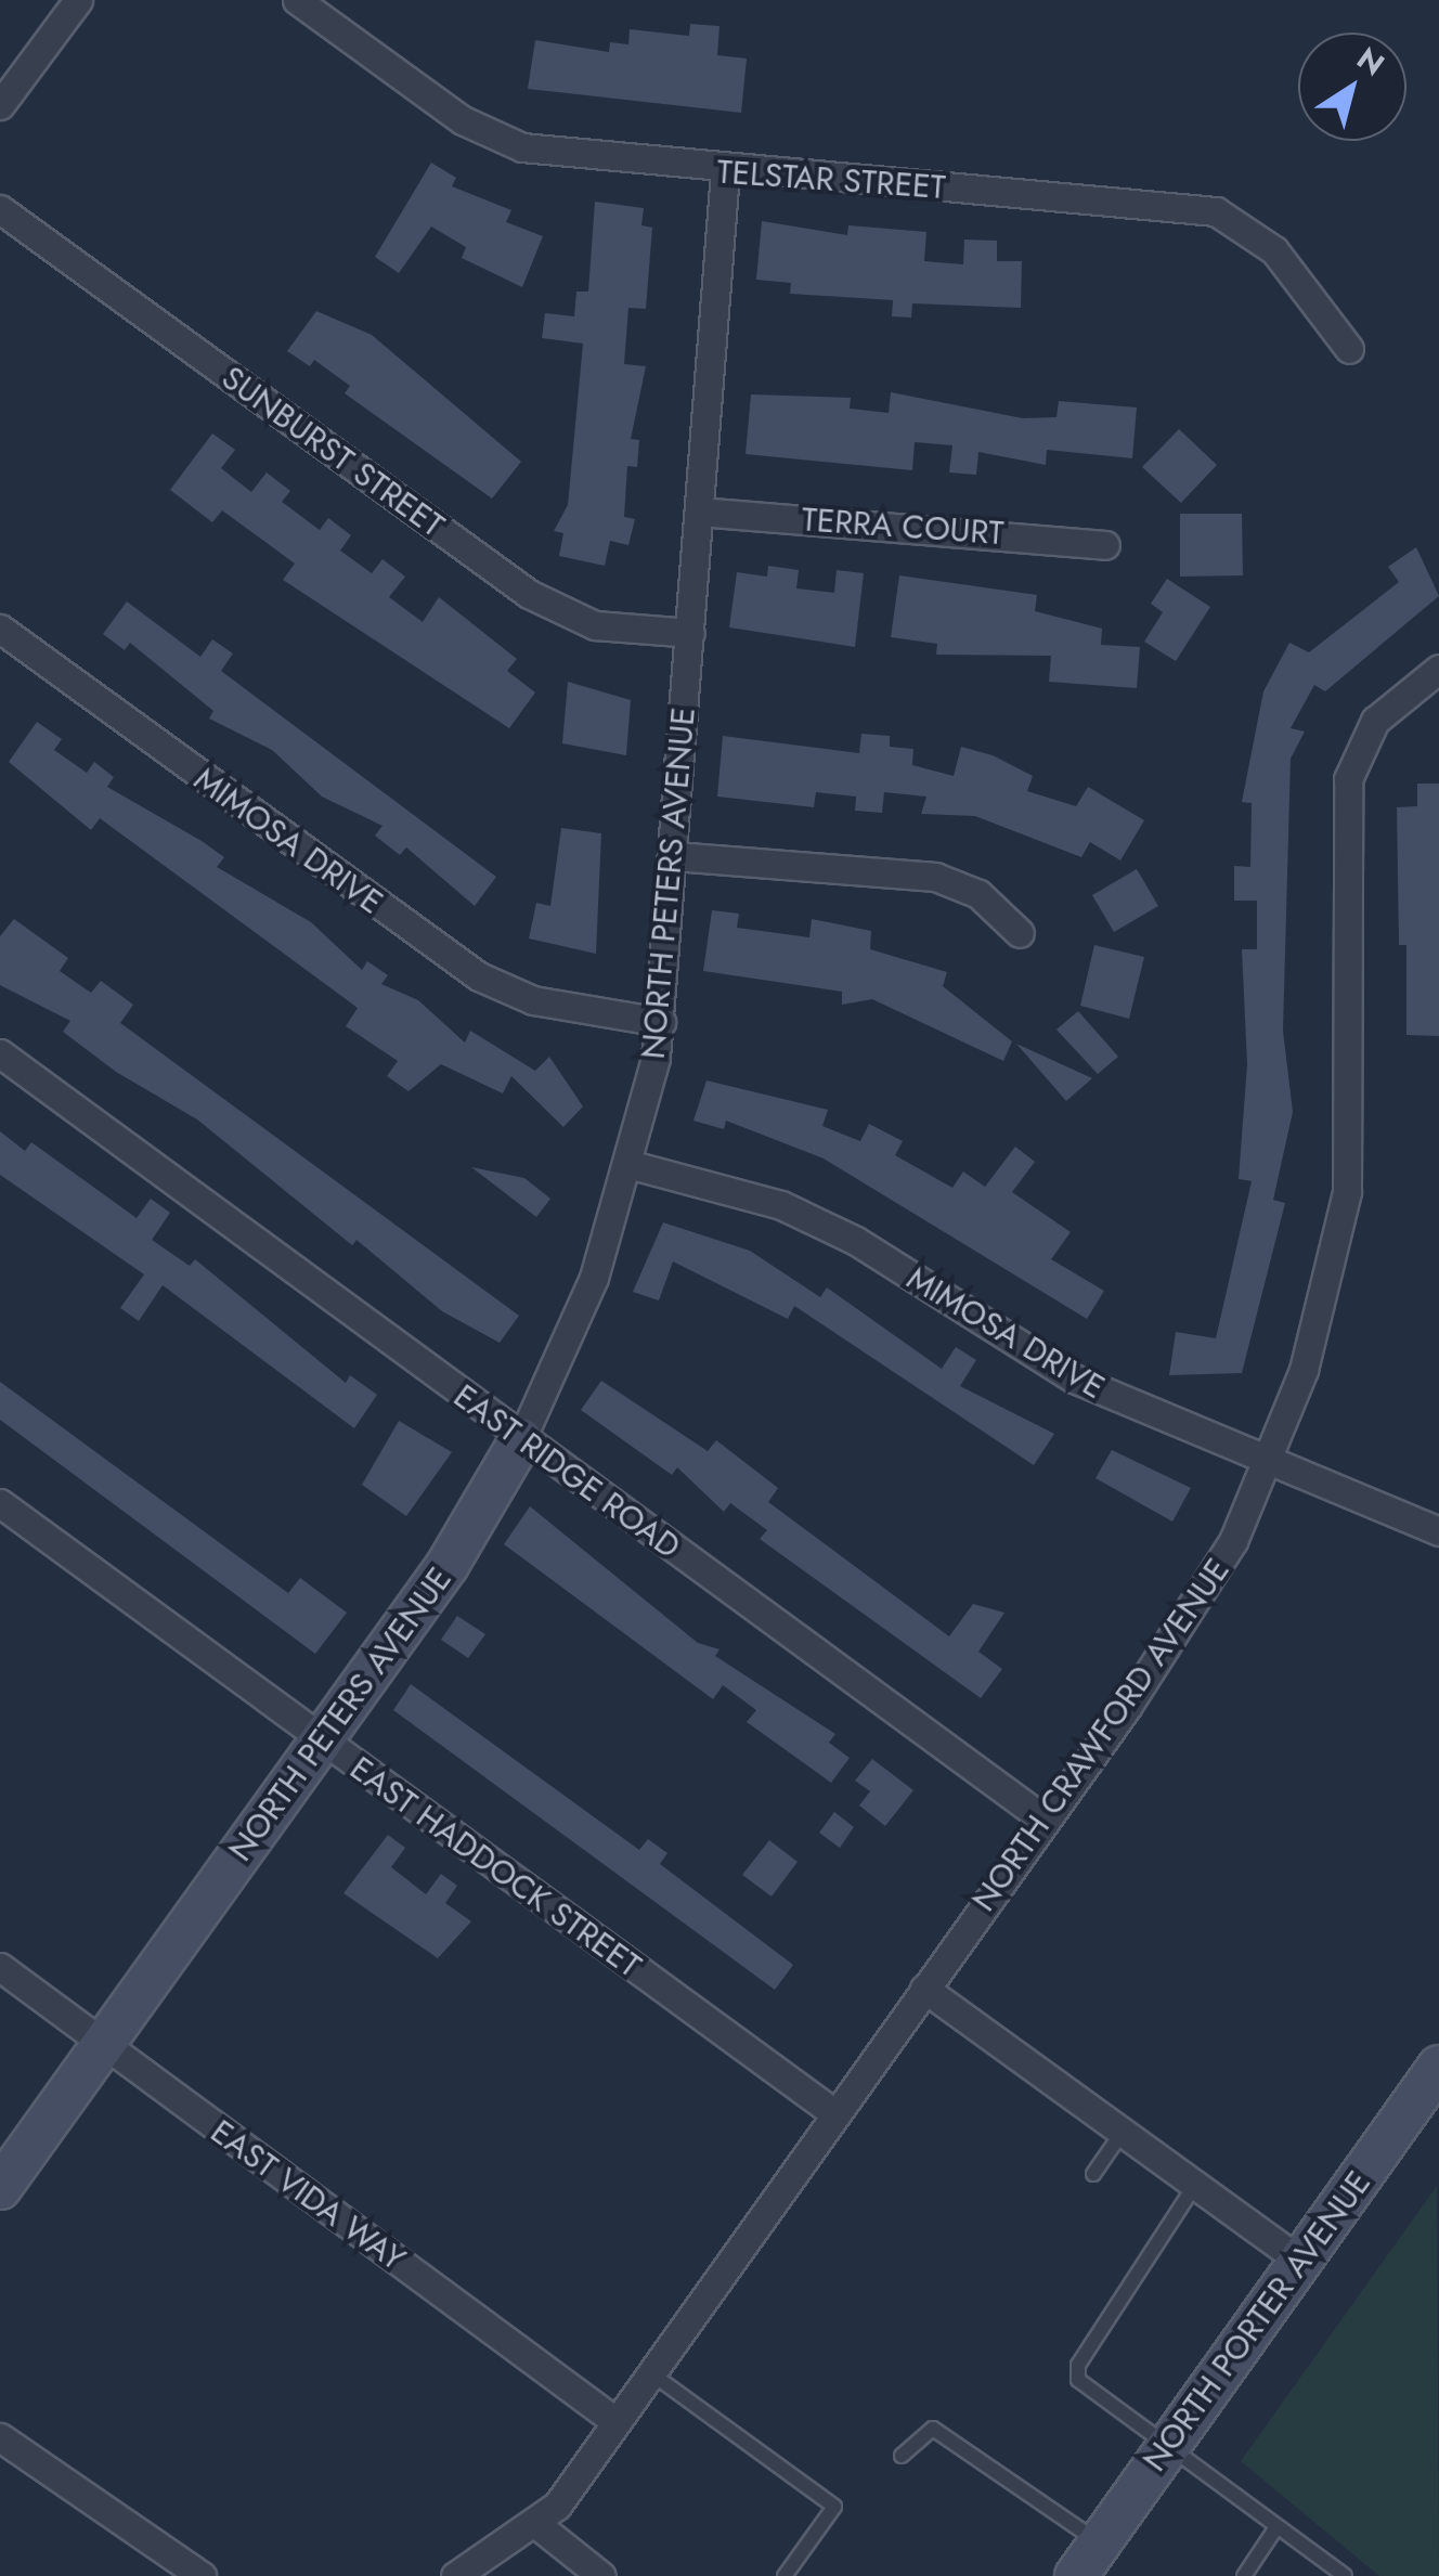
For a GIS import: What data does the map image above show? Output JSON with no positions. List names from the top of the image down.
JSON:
{
  "streets": {
    "street": [
      "TELSTAR STREET",
      "SUNBURST STREET",
      "TERRA COURT",
      "MIMOSA DRIVE",
      "NORTH PETERS AVENUE",
      "EAST RIDGE ROAD",
      "NORTH CRAWFORD AVENUE",
      "EAST HADDOCK STREET",
      "EAST VIDA WAY",
      "NORTH PORTER AVENUE"
    ]
  },
  "crossings": [
    ["TELSTAR STREET", "NORTH PETERS AVENUE"],
    ["SUNBURST STREET", "NORTH PETERS AVENUE"],
    ["TERRA COURT", "NORTH PETERS AVENUE"],
    ["MIMOSA DRIVE", "NORTH PETERS AVENUE"],
    ["MIMOSA DRIVE", "NORTH CRAWFORD AVENUE"],
    ["NORTH PETERS AVENUE", "EAST RIDGE ROAD"],
    ["NORTH PETERS AVENUE", "EAST HADDOCK STREET"],
    ["NORTH PETERS AVENUE", "EAST VIDA WAY"],
    ["EAST RIDGE ROAD", "NORTH CRAWFORD AVENUE"],
    ["NORTH CRAWFORD AVENUE", "EAST HADDOCK STREET"],
    ["NORTH CRAWFORD AVENUE", "EAST VIDA WAY"]
  ],
  "north": "top right"
}
